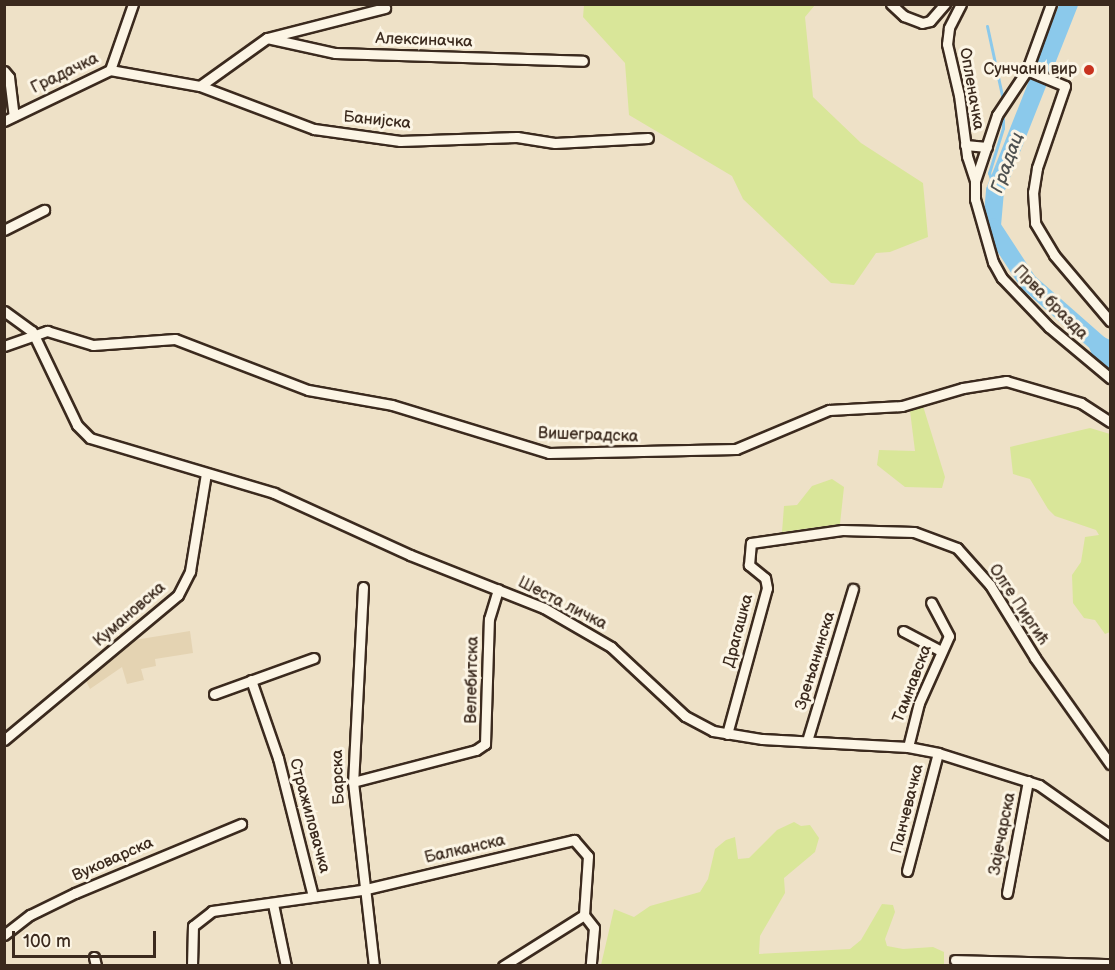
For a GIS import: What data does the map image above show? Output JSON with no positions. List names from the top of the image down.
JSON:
{
  "streets": {
    "street": [
      "Алексиначка",
      "Градачка",
      "Опленачка",
      "Банијска",
      "Прва бразда",
      "Вишеградска",
      "Шеста личка",
      "Олге Пиргић",
      "Кумановска",
      "Драгашка",
      "Зрењанинска",
      "Велебитска",
      "Тамнавска",
      "Барска",
      "Панчевачка",
      "Стражиловачка",
      "Зајечарска",
      "Балканска",
      "Вуковарска"
    ]
  },
  "crossings": [
    ["Градачка", "Банијска"],
    ["Опленачка", "Прва бразда"],
    ["Вишеградска", "Шеста личка"],
    ["Шеста личка", "Кумановска"],
    ["Шеста личка", "Драгашка"],
    ["Шеста личка", "Зрењанинска"],
    ["Шеста личка", "Велебитска"],
    ["Шеста личка", "Тамнавска"],
    ["Шеста личка", "Панчевачка"],
    ["Шеста личка", "Зајечарска"],
    ["Олге Пиргић", "Драгашка"],
    ["Велебитска", "Барска"],
    ["Барска", "Балканска"],
    ["Стражиловачка", "Балканска"]
  ],
  "water": ["Градац"],
  "places": ["Сунчани вир"],
  "scale_bar": "100 m"
}
